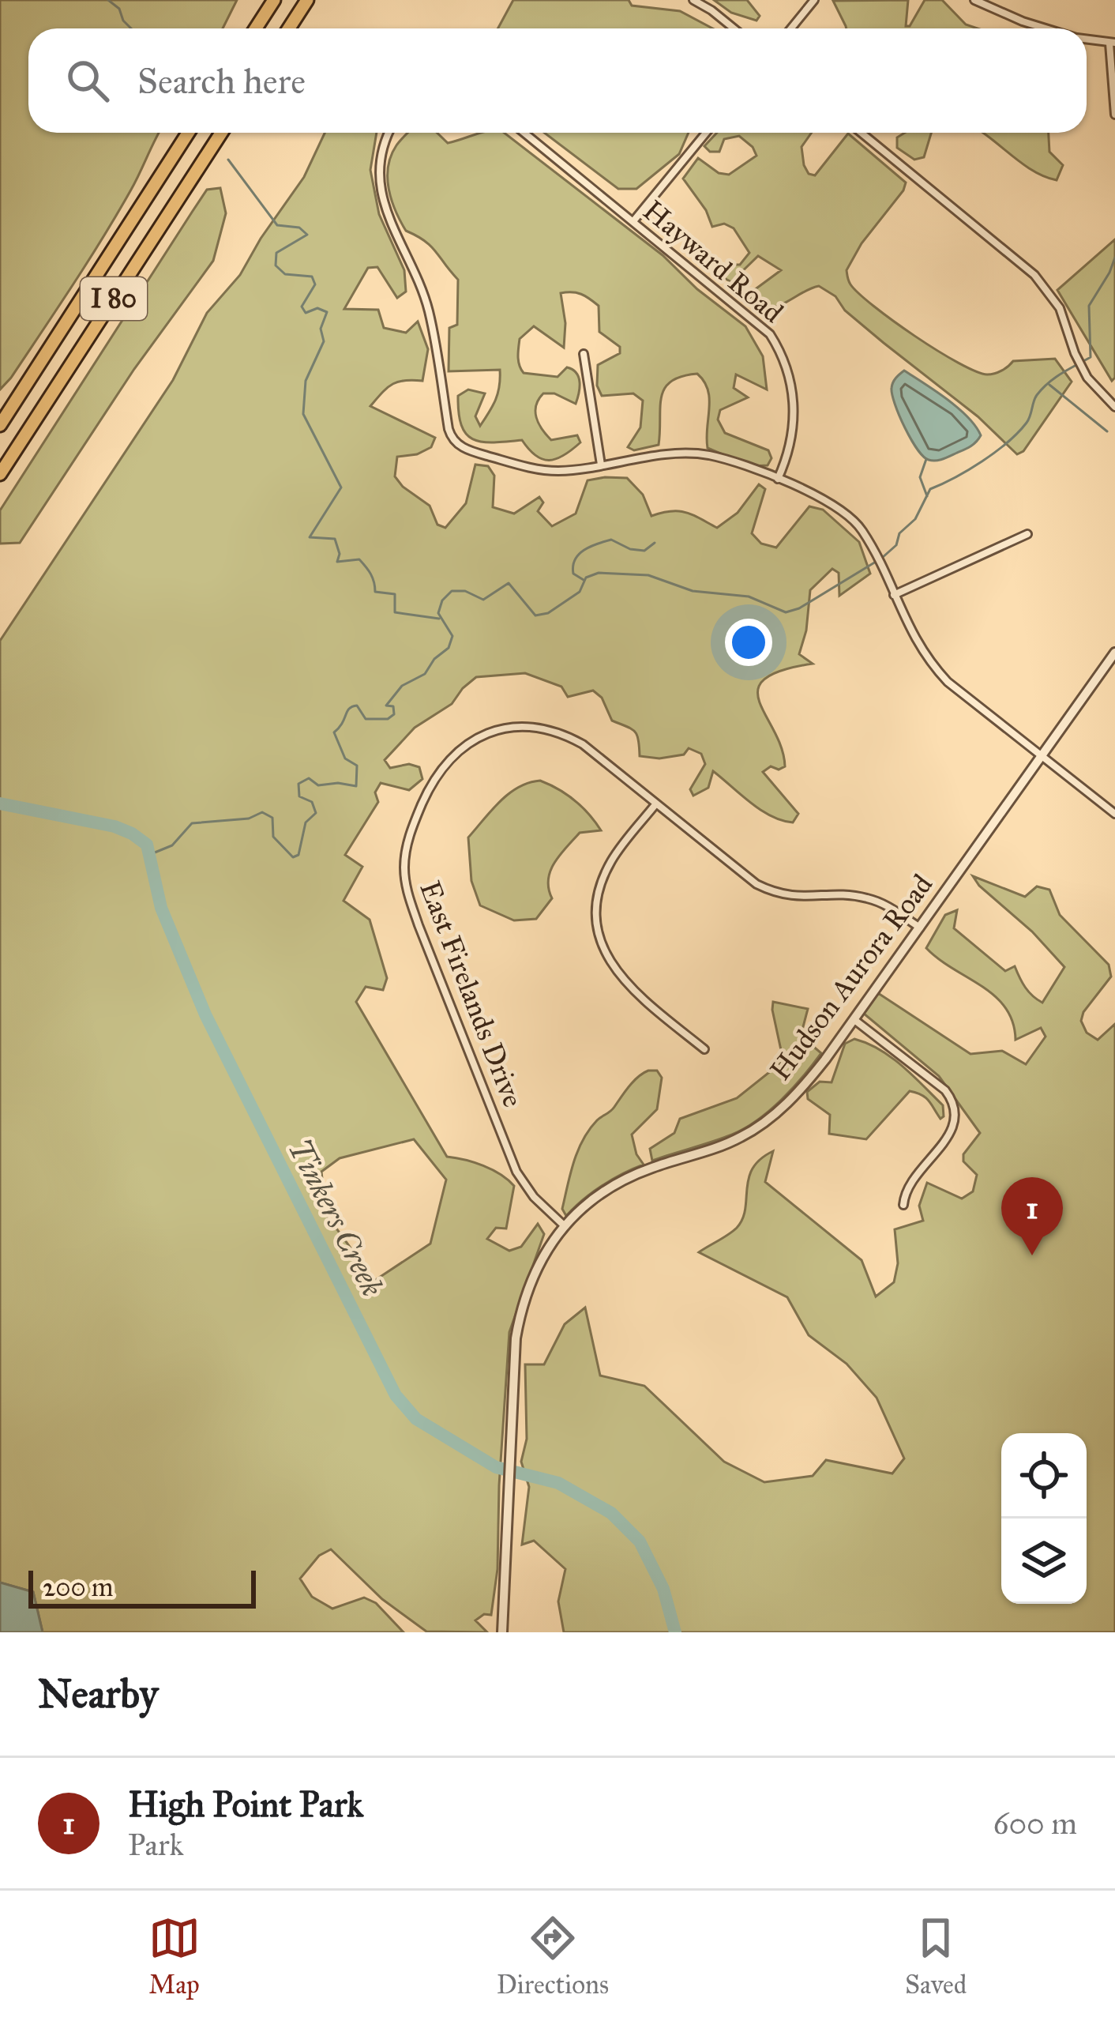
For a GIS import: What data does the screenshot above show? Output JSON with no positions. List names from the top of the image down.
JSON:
{
  "streets": {
    "highway": ["I 80"],
    "street": ["Hayward Road", "Hudson Aurora Road", "East Firelands Drive"]
  },
  "crossings": [
    ["Hudson Aurora Road", "East Firelands Drive"]
  ],
  "water": ["Tinkers Creek"],
  "scale_bar": "200 m",
  "page": {
    "search": "Search here",
    "pins": "1",
    "scale": "200 m",
    "heading": "Nearby",
    "list": [
      {
        "mark": "1",
        "name": "High Point Park",
        "note": "Park",
        "value": "600 m"
      }
    ],
    "nav": ["Map", "Directions", "Saved"]
  }
}
